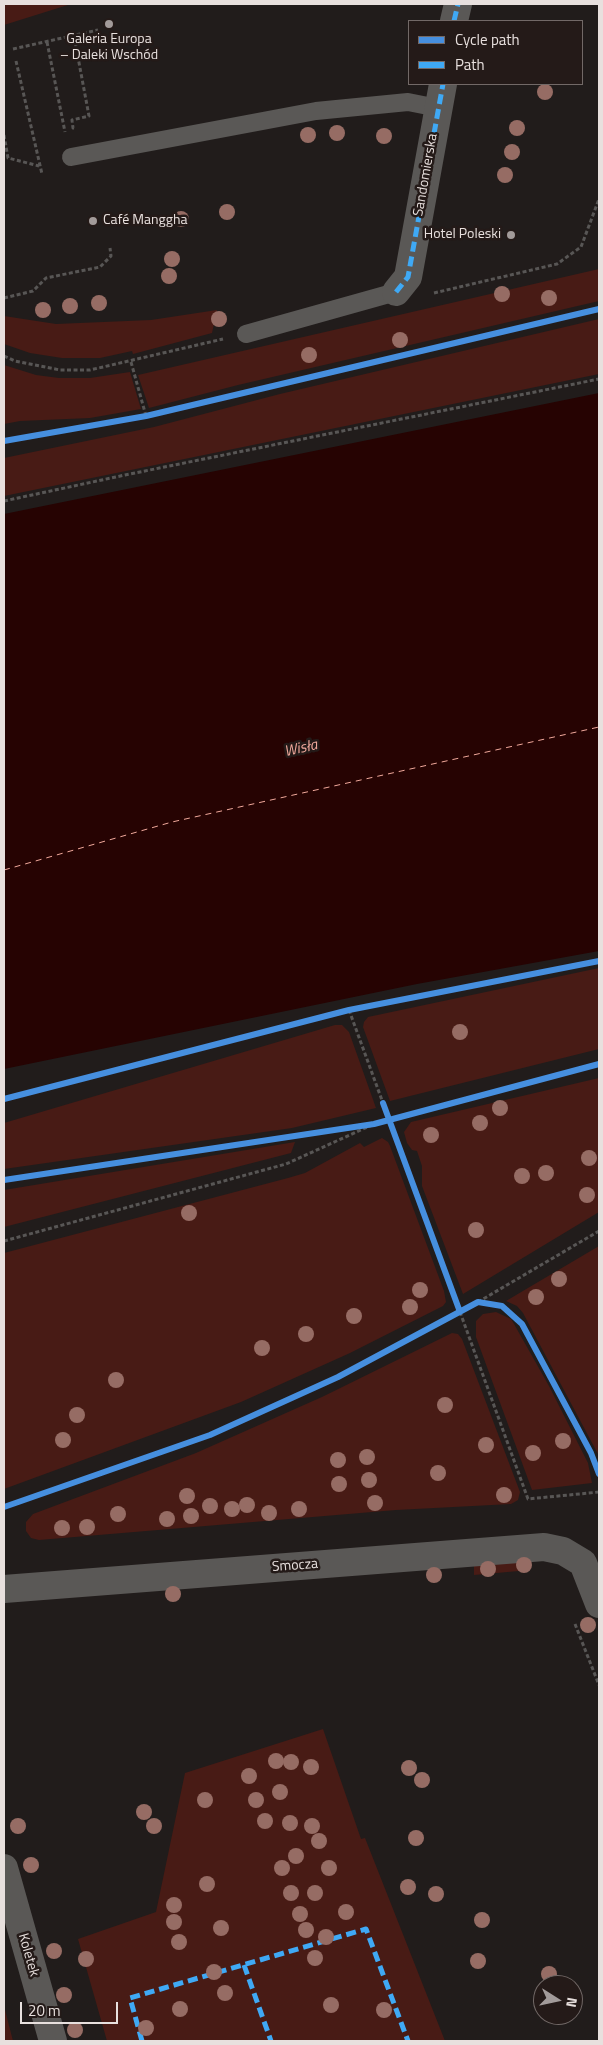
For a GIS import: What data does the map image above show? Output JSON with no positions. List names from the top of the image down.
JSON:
{
  "streets": {
    "street": ["Sandomierska", "Smocza", "Koletek"]
  },
  "water": ["Wisła"],
  "places": ["Galeria Europa – Daleki Wschód", "Café Manggha", "Hotel Poleski"],
  "legend": ["Cycle path", "Path"],
  "scale_bar": "20 m",
  "north": "right"
}
